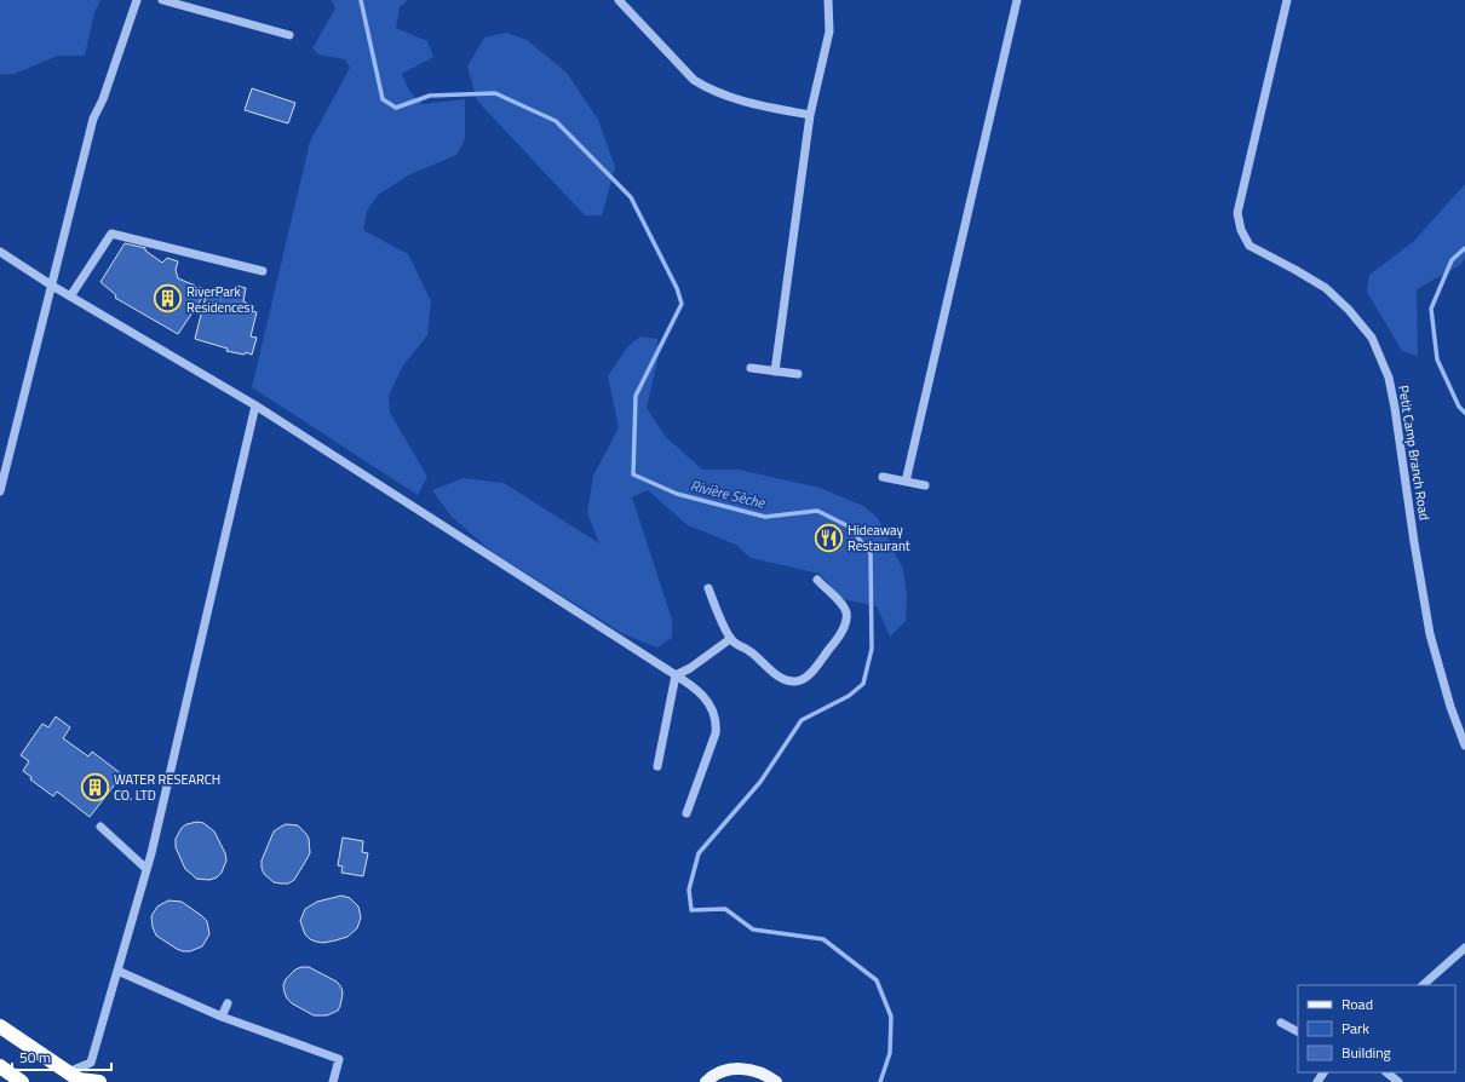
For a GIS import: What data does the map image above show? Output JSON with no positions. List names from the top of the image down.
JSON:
{
  "streets": {
    "street": ["Petit Camp Branch Road"]
  },
  "water": ["Rivière Sèche"],
  "places": {
    "building": ["RiverPark Residences", "WATER RESEARCH CO. LTD"],
    "restaurant": ["Hideaway Restaurant"]
  },
  "legend": ["Road", "Park", "Building"],
  "scale_bar": "50 m"
}
